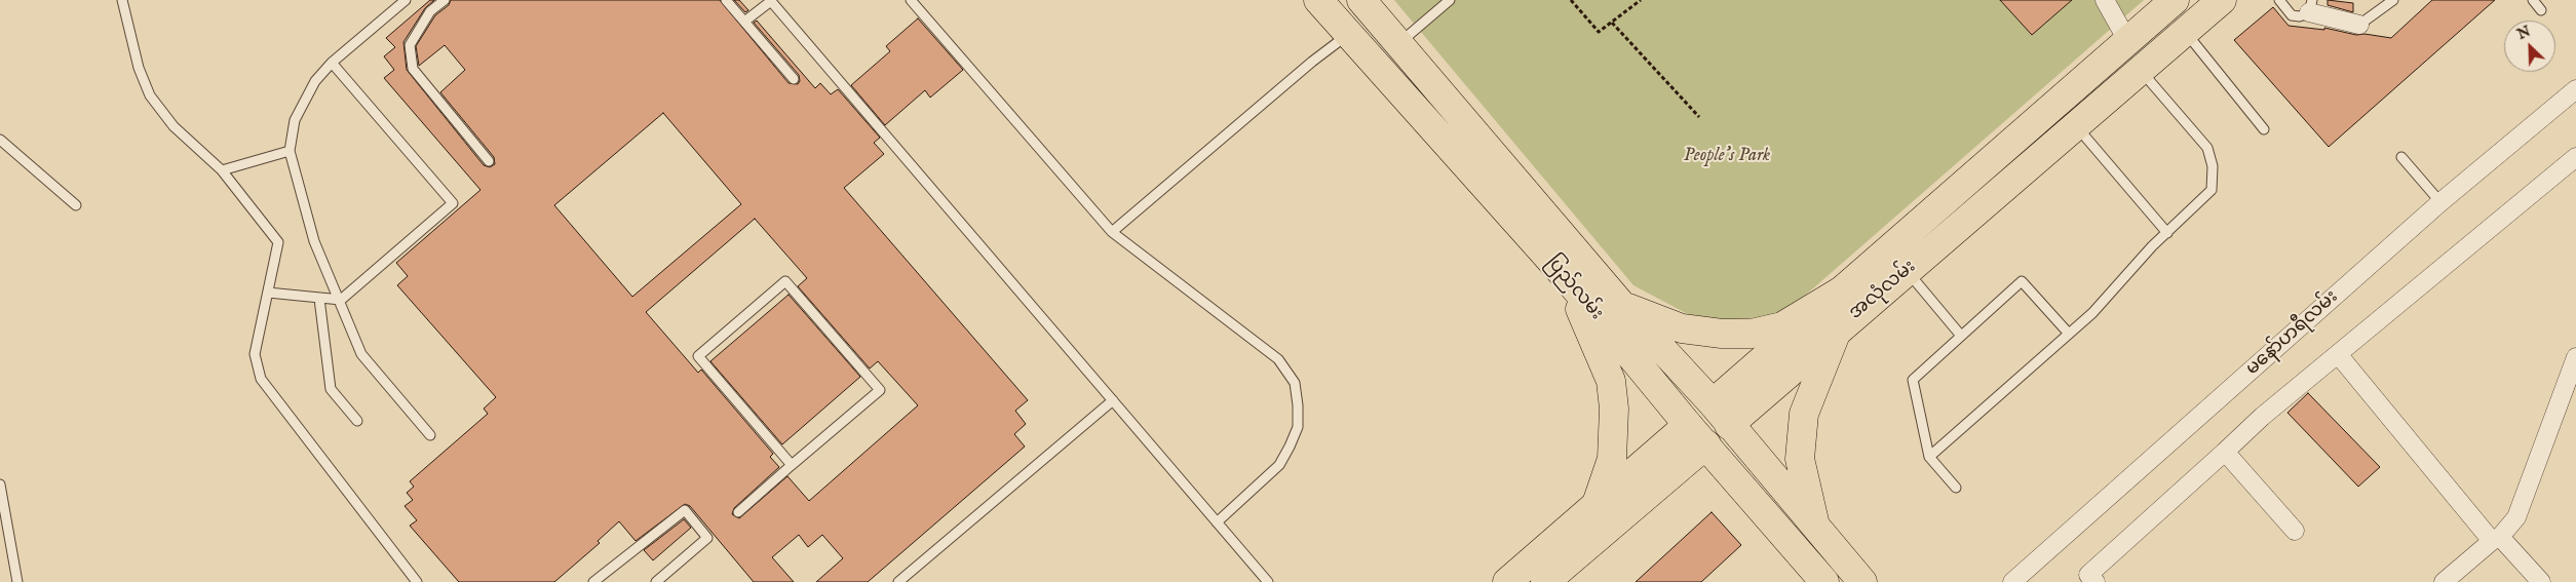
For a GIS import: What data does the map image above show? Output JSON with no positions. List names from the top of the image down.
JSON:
{
  "streets": {
    "main road": ["ပြည်လမ်း", "အလုံလမ်း"],
    "street": ["မနော်ဟရီလမ်း"]
  },
  "crossings": [
    ["ပြည်လမ်း", "အလုံလမ်း"]
  ],
  "parks": ["People's Park"],
  "north": "top left"
}
